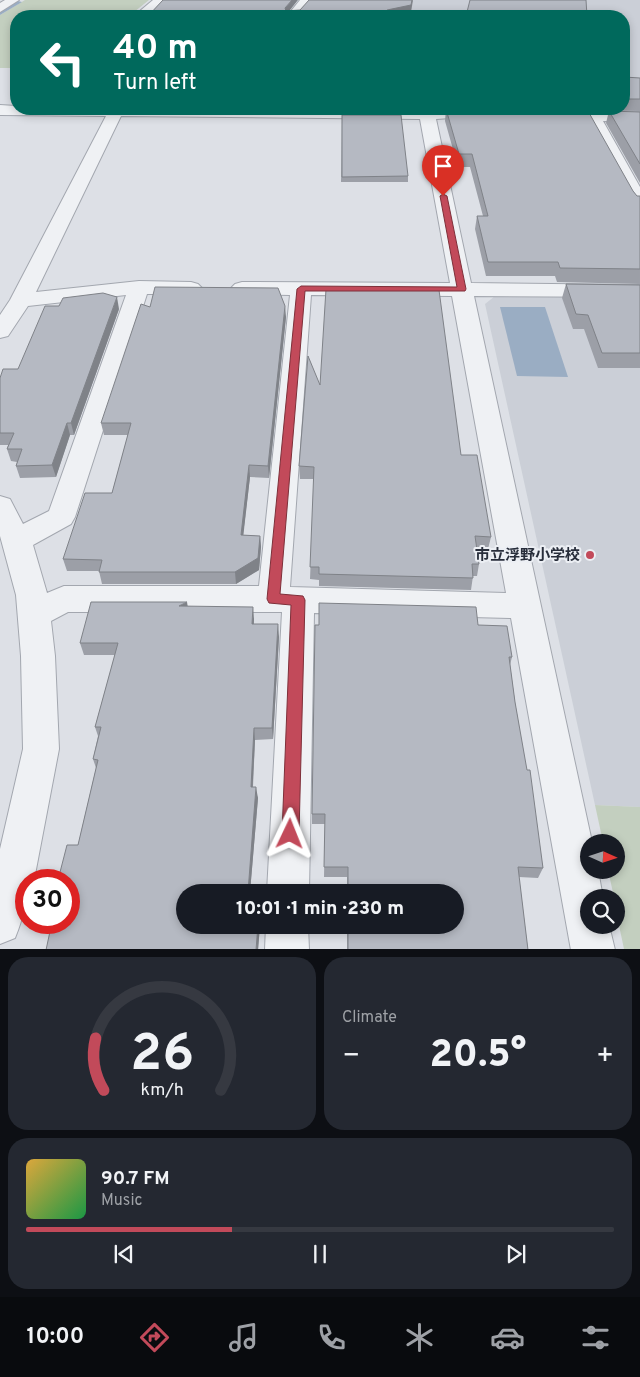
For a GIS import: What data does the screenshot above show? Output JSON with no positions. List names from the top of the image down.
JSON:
{
  "places": ["市立浮野小学校"],
  "north": "right",
  "page": {
    "turn": ["40 m", "Turn left"],
    "limit": "30",
    "trip": "10:01 · 1 min · 230 m",
    "tile": "Climate",
    "heat": ["−", "20.5°", "+"],
    "song": ["90.7 FM", "Music"],
    "tabs": "10:00",
    "gauge": ["26", "km/h"]
  }
}
